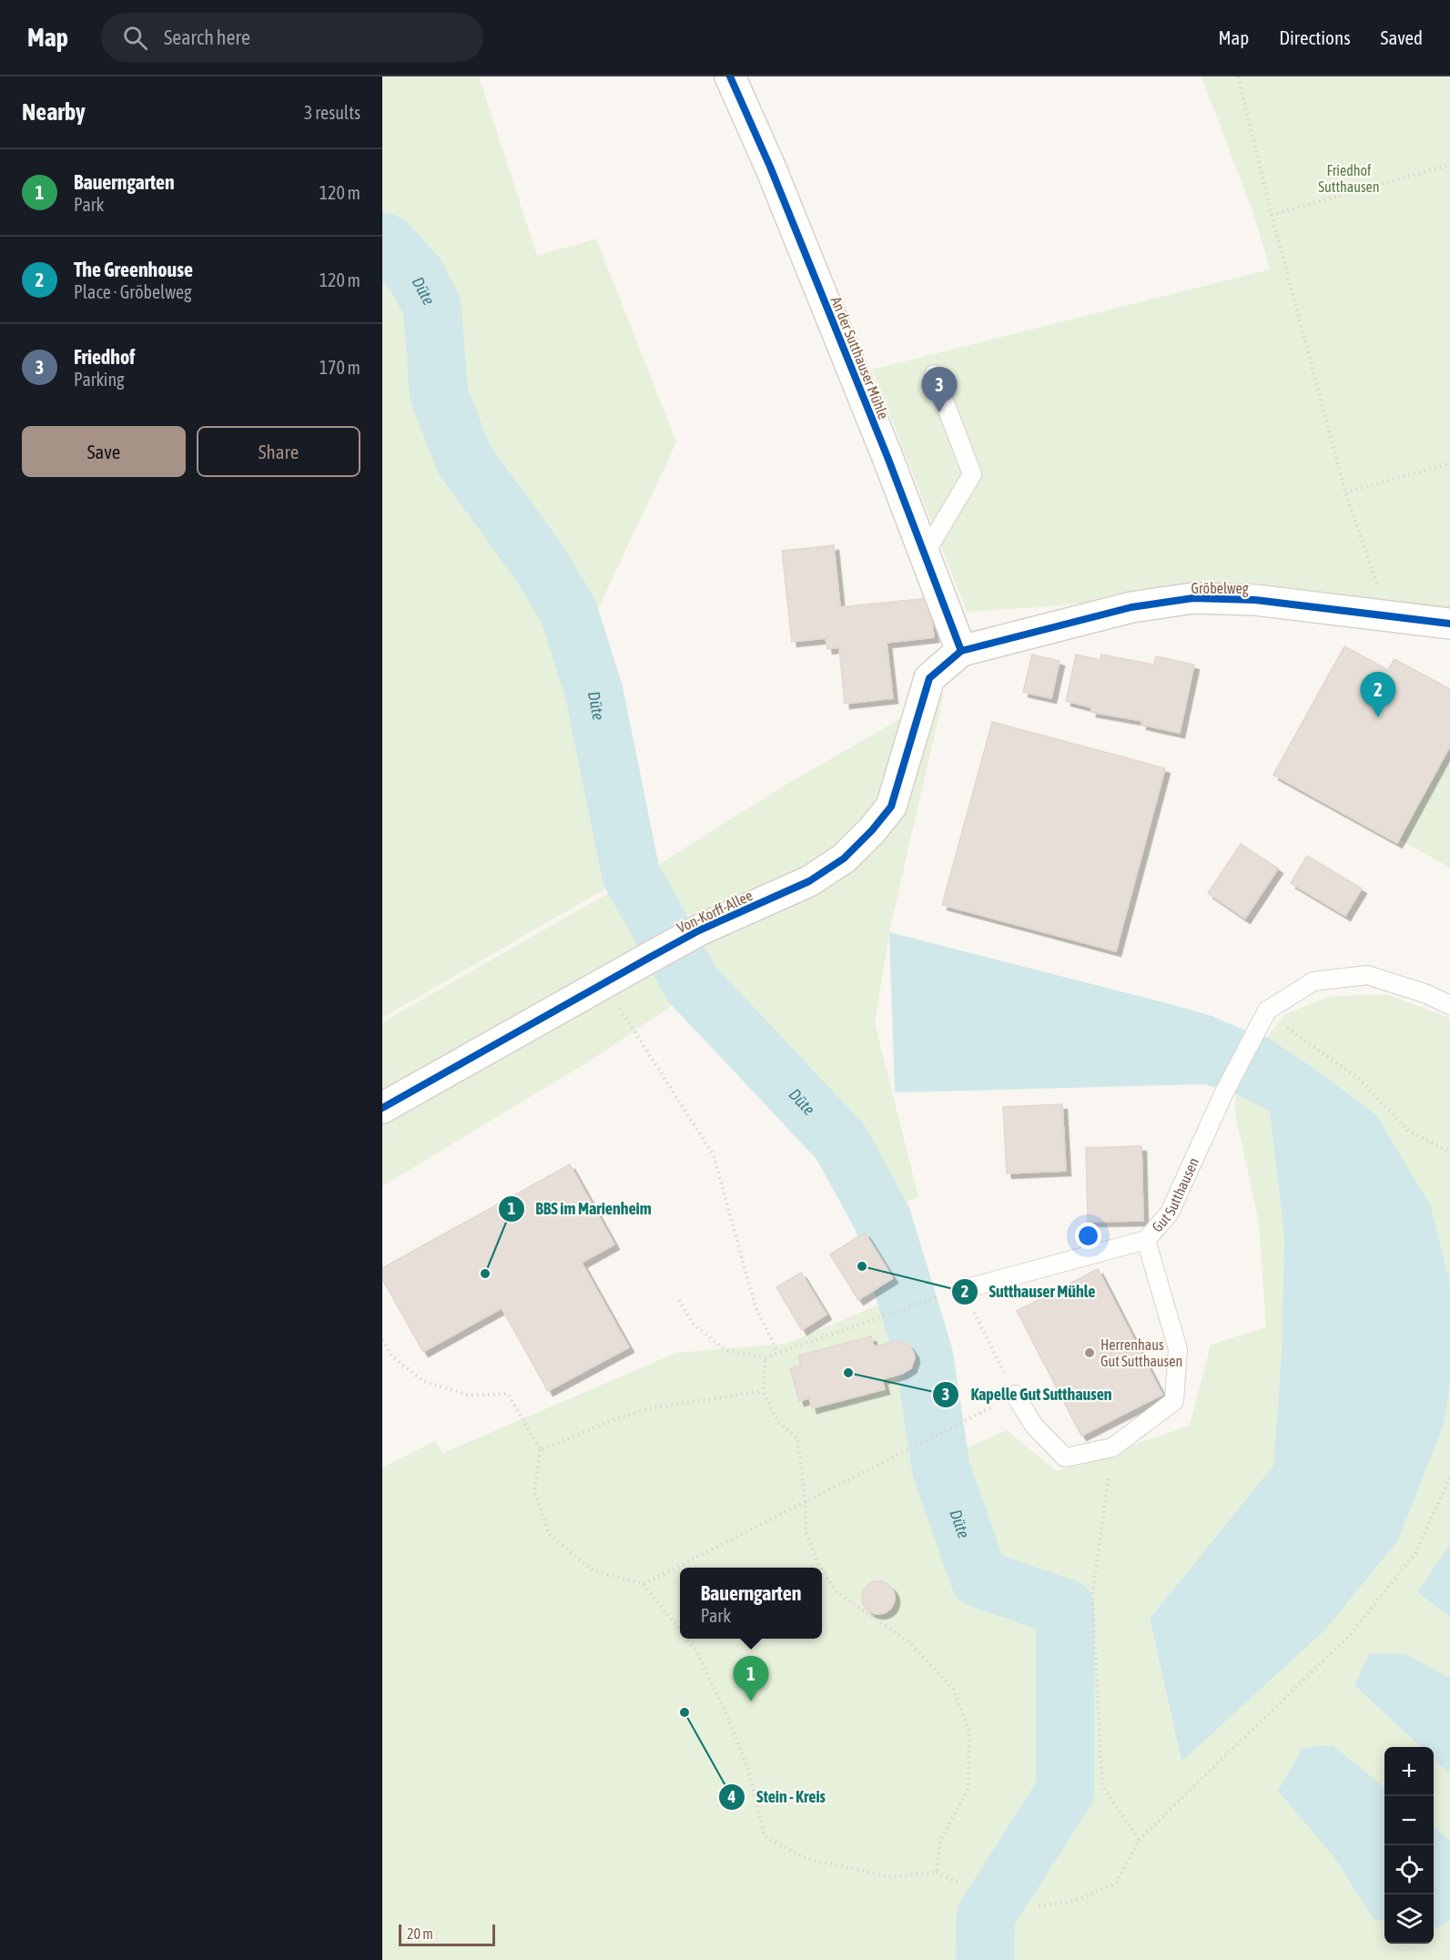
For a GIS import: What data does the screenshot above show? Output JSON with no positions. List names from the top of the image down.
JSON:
{
  "streets": {
    "street": ["An der Sutthauser Mühle", "Gröbelweg", "Von-Korff-Allee"],
    "lane": ["Gut Sutthausen"]
  },
  "crossings": [
    ["An der Sutthauser Mühle", "Gröbelweg"],
    ["An der Sutthauser Mühle", "Von-Korff-Allee"],
    ["Gröbelweg", "Von-Korff-Allee"]
  ],
  "water": ["Düte"],
  "parks": ["Friedhof Sutthausen"],
  "places": [
    "Sutthauser Mühle",
    "BBS im Marienheim",
    "Herrenhaus Gut Sutthausen",
    "Kapelle Gut Sutthausen",
    "Stein - Kreis"
  ],
  "scale_bar": "20 m",
  "page": {
    "header": "Map",
    "search": "Search here",
    "nav": ["Map", "Directions", "Saved"],
    "heading": ["Nearby", "3 results"],
    "list": [
      {
        "mark": "1",
        "name": "Bauerngarten",
        "note": "Park",
        "value": "120 m"
      },
      {
        "mark": "2",
        "name": "The Greenhouse",
        "note": "Place · Gröbelweg",
        "value": "120 m"
      },
      {
        "mark": "3",
        "name": "Friedhof",
        "note": "Parking",
        "value": "170 m"
      }
    ],
    "pins": ["3", "2", "1"],
    "buttons": ["Save", "Share"],
    "popup": ["Bauerngarten", "Park"],
    "map_buttons": ["+", "−"],
    "scale": "20 m"
  }
}
